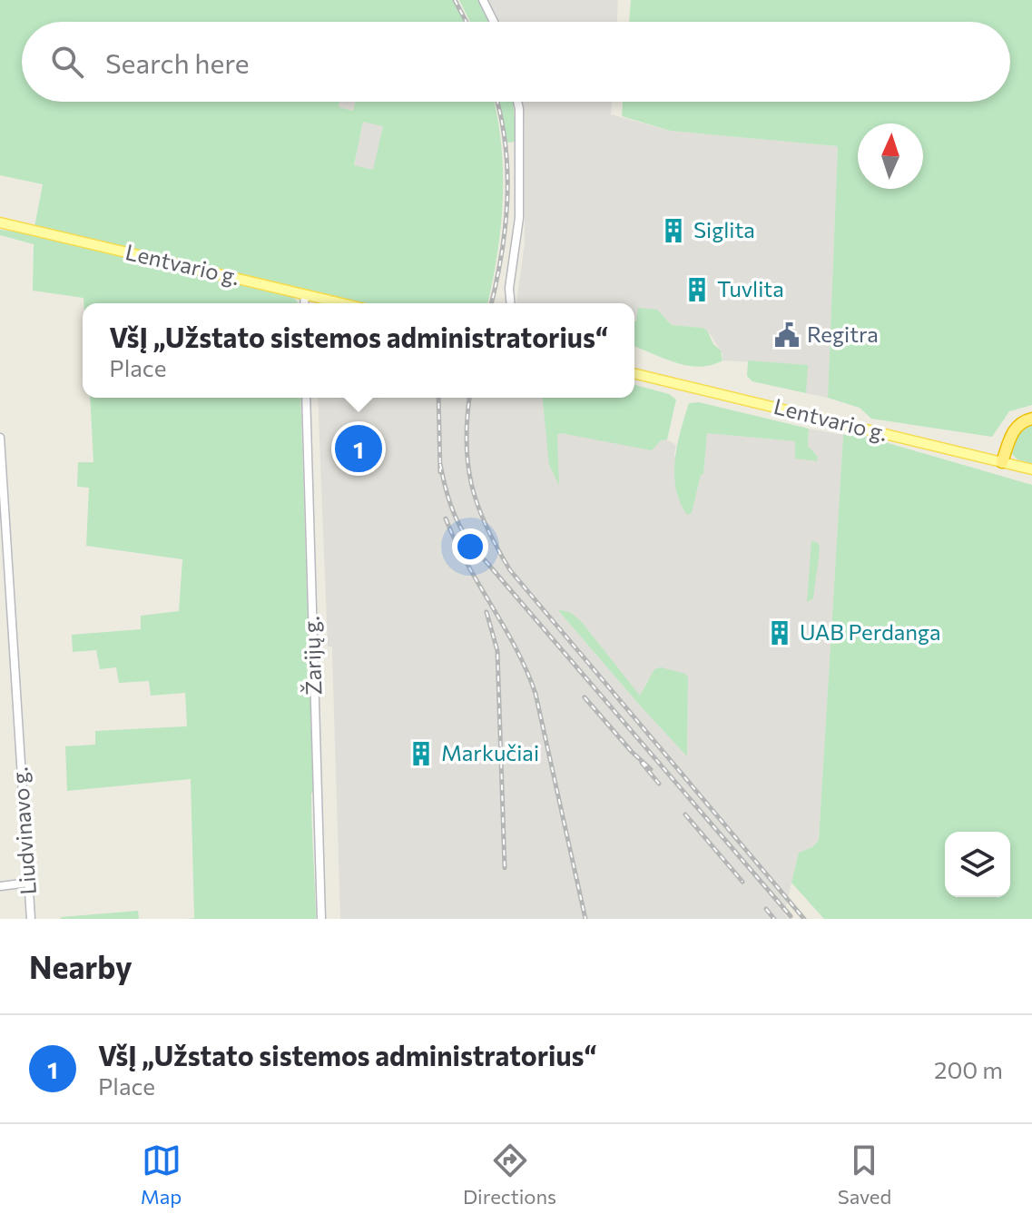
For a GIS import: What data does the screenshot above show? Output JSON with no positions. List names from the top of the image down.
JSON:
{
  "streets": {
    "main road": ["Lentvario g."],
    "street": ["Žarijų g.", "Liudvinavo g."]
  },
  "places": {
    "building": [
      "Siglita",
      "Tuvlita",
      "UAB Perdanga",
      "Markučiai"
    ],
    "public building": ["Regitra"]
  },
  "north": "top",
  "page": {
    "search": "Search here",
    "popup": ["VšĮ „Užstato sistemos administratorius“", "Place"],
    "pins": "1",
    "heading": "Nearby",
    "list": [
      {
        "mark": "1",
        "name": "VšĮ „Užstato sistemos administratorius“",
        "note": "Place",
        "value": "200 m"
      }
    ],
    "nav": ["Map", "Directions", "Saved"]
  }
}
